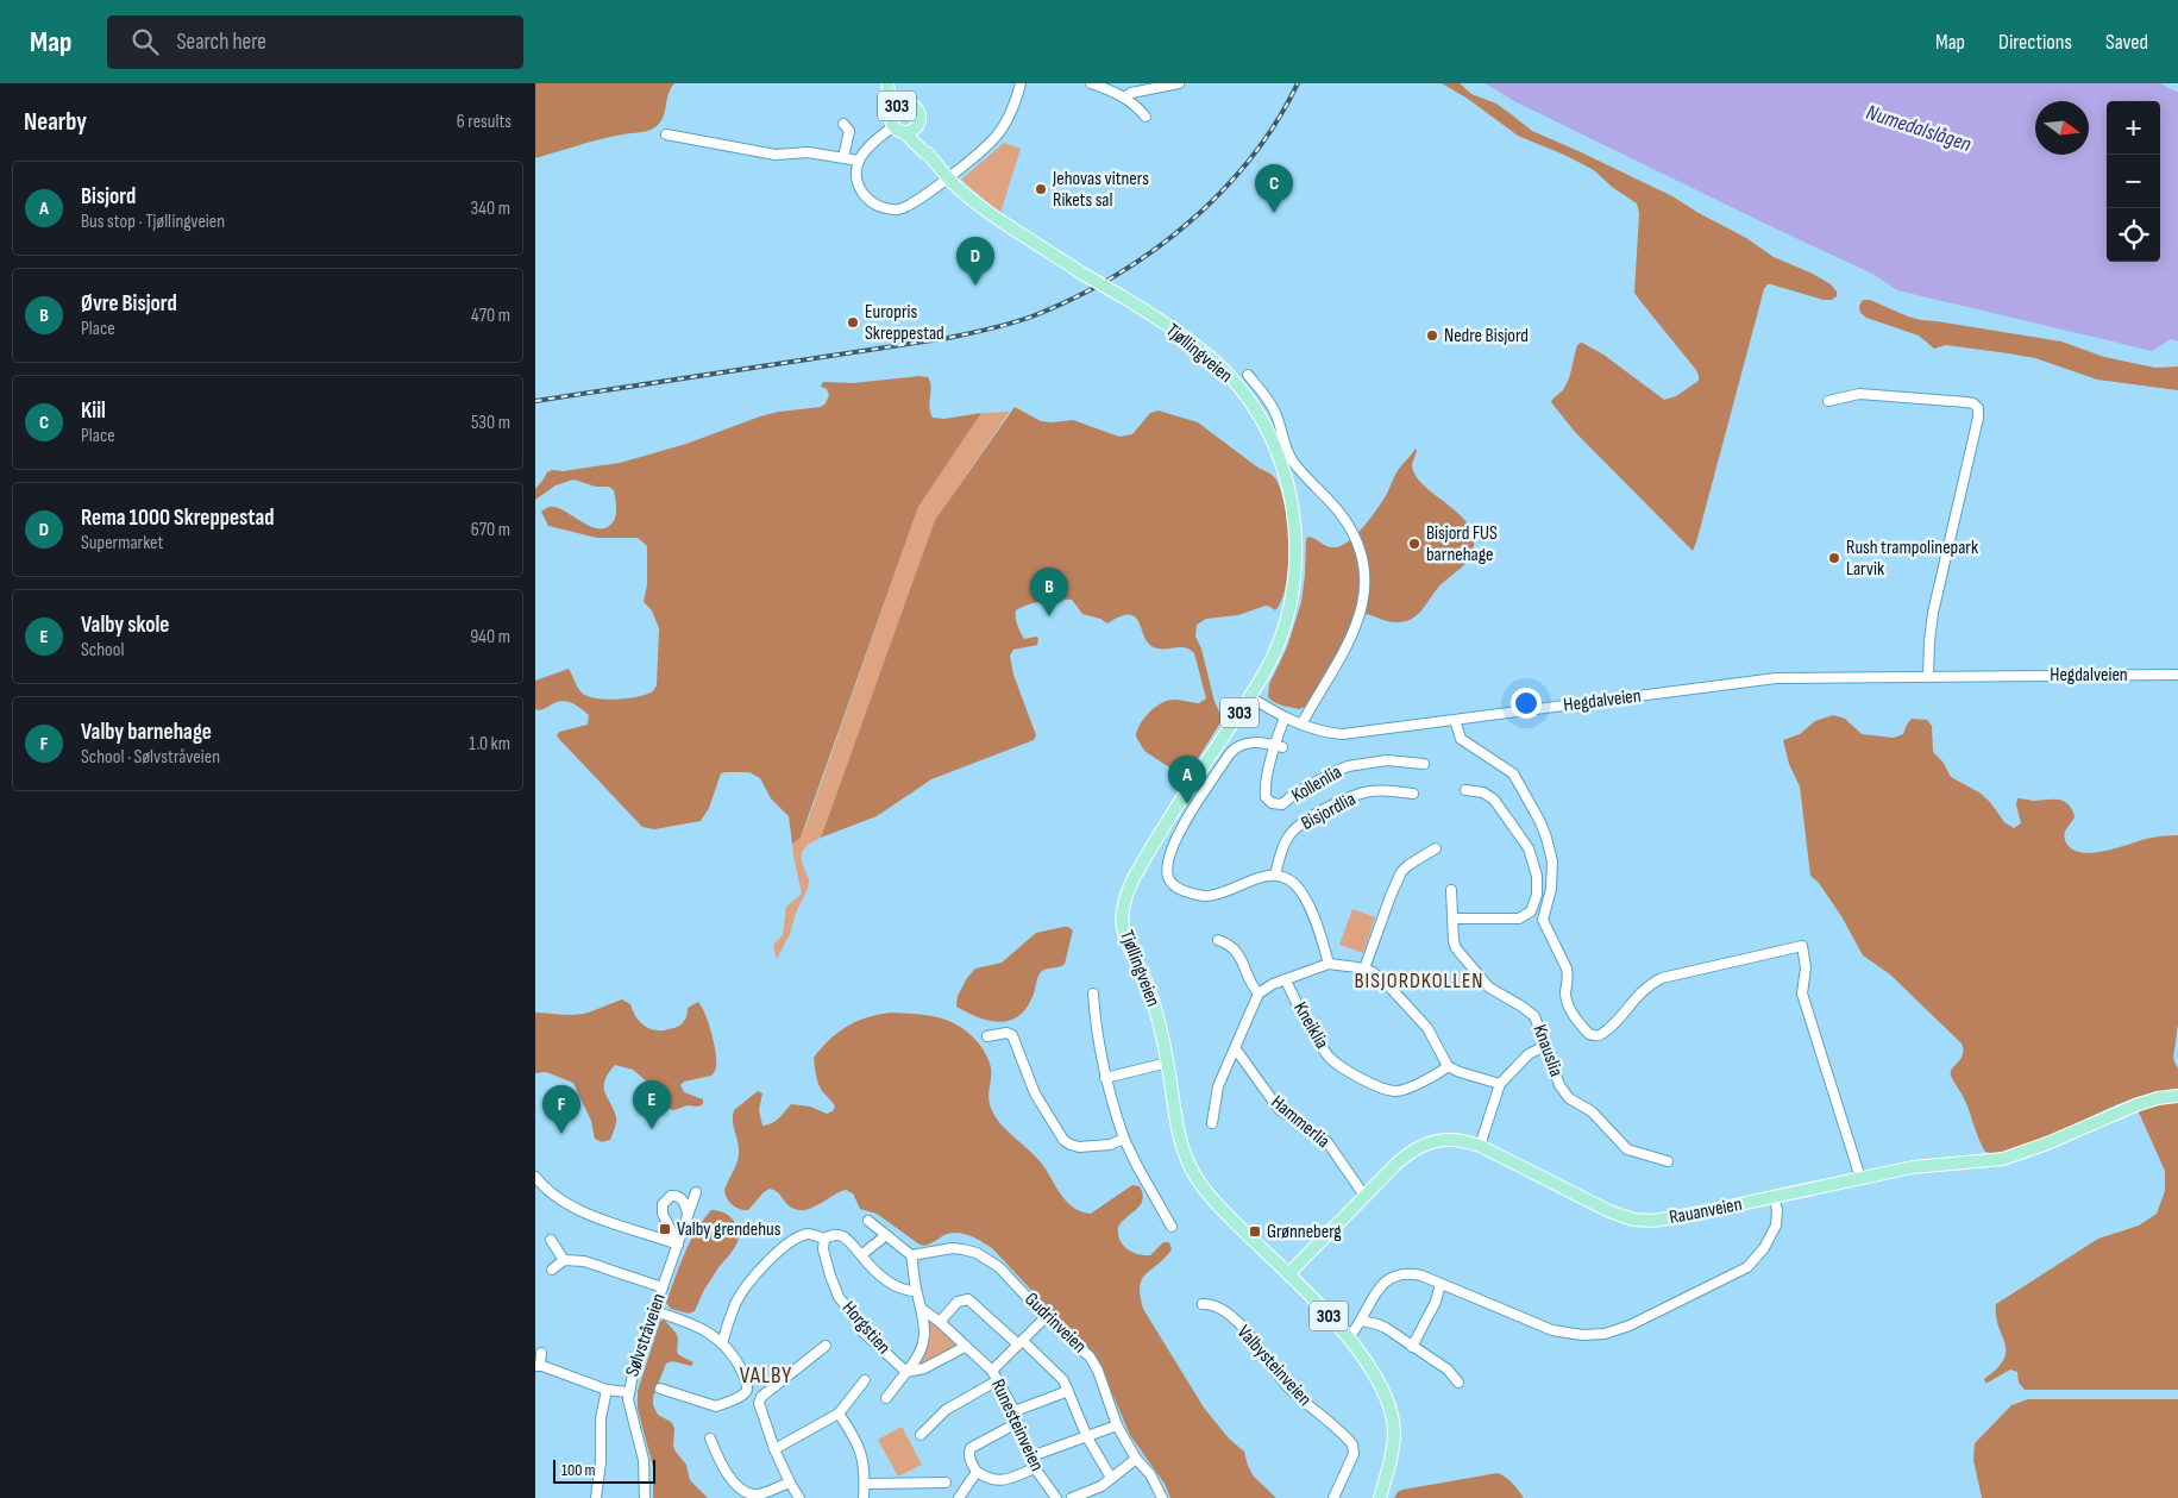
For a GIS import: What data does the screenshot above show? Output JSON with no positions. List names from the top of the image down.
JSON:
{
  "streets": {
    "main road": ["303", "Tjøllingveien", "Rauanveien"],
    "street": [
      "Hegdalveien",
      "Kollenlia",
      "Bisjordlia",
      "Kneiklia",
      "Knauslia",
      "Hammerlia",
      "Gudrinveien",
      "Horgstien",
      "Sølvstråveien",
      "Valbysteinveien",
      "Runesteinveien"
    ]
  },
  "crossings": [
    ["303", "Tjøllingveien"],
    ["Tjøllingveien", "Hegdalveien"],
    ["Tjøllingveien", "Rauanveien"],
    ["Hammerlia", "Rauanveien"],
    ["Gudrinveien", "Horgstien"],
    ["Horgstien", "Runesteinveien"]
  ],
  "districts": ["BISJORDKOLLEN", "VALBY"],
  "water": ["Numedalslågen"],
  "places": {
    "other": [
      "Jehovas vitners Rikets sal",
      "Europris Skreppestad",
      "Nedre Bisjord",
      "Bisjord FUS barnehage",
      "Rush trampolinepark Larvik"
    ],
    "transit": ["Valby grendehus", "Grønneberg"]
  },
  "scale_bar": "100 m",
  "north": "right",
  "page": {
    "header": "Map",
    "search": "Search here",
    "nav": ["Map", "Directions", "Saved"],
    "heading": ["Nearby", "6 results"],
    "map_buttons": ["+", "−"],
    "list": [
      {
        "mark": "A",
        "name": "Bisjord",
        "note": "Bus stop · Tjøllingveien",
        "value": "340 m"
      },
      {
        "mark": "B",
        "name": "Øvre Bisjord",
        "note": "Place",
        "value": "470 m"
      },
      {
        "mark": "C",
        "name": "Kiil",
        "note": "Place",
        "value": "530 m"
      },
      {
        "mark": "D",
        "name": "Rema 1000 Skreppestad",
        "note": "Supermarket",
        "value": "670 m"
      },
      {
        "mark": "E",
        "name": "Valby skole",
        "note": "School",
        "value": "940 m"
      },
      {
        "mark": "F",
        "name": "Valby barnehage",
        "note": "School · Sølvstråveien",
        "value": "1.0 km"
      }
    ],
    "pins": [
      "C",
      "D",
      "B",
      "A",
      "E",
      "F"
    ],
    "scale": "100 m"
  }
}
